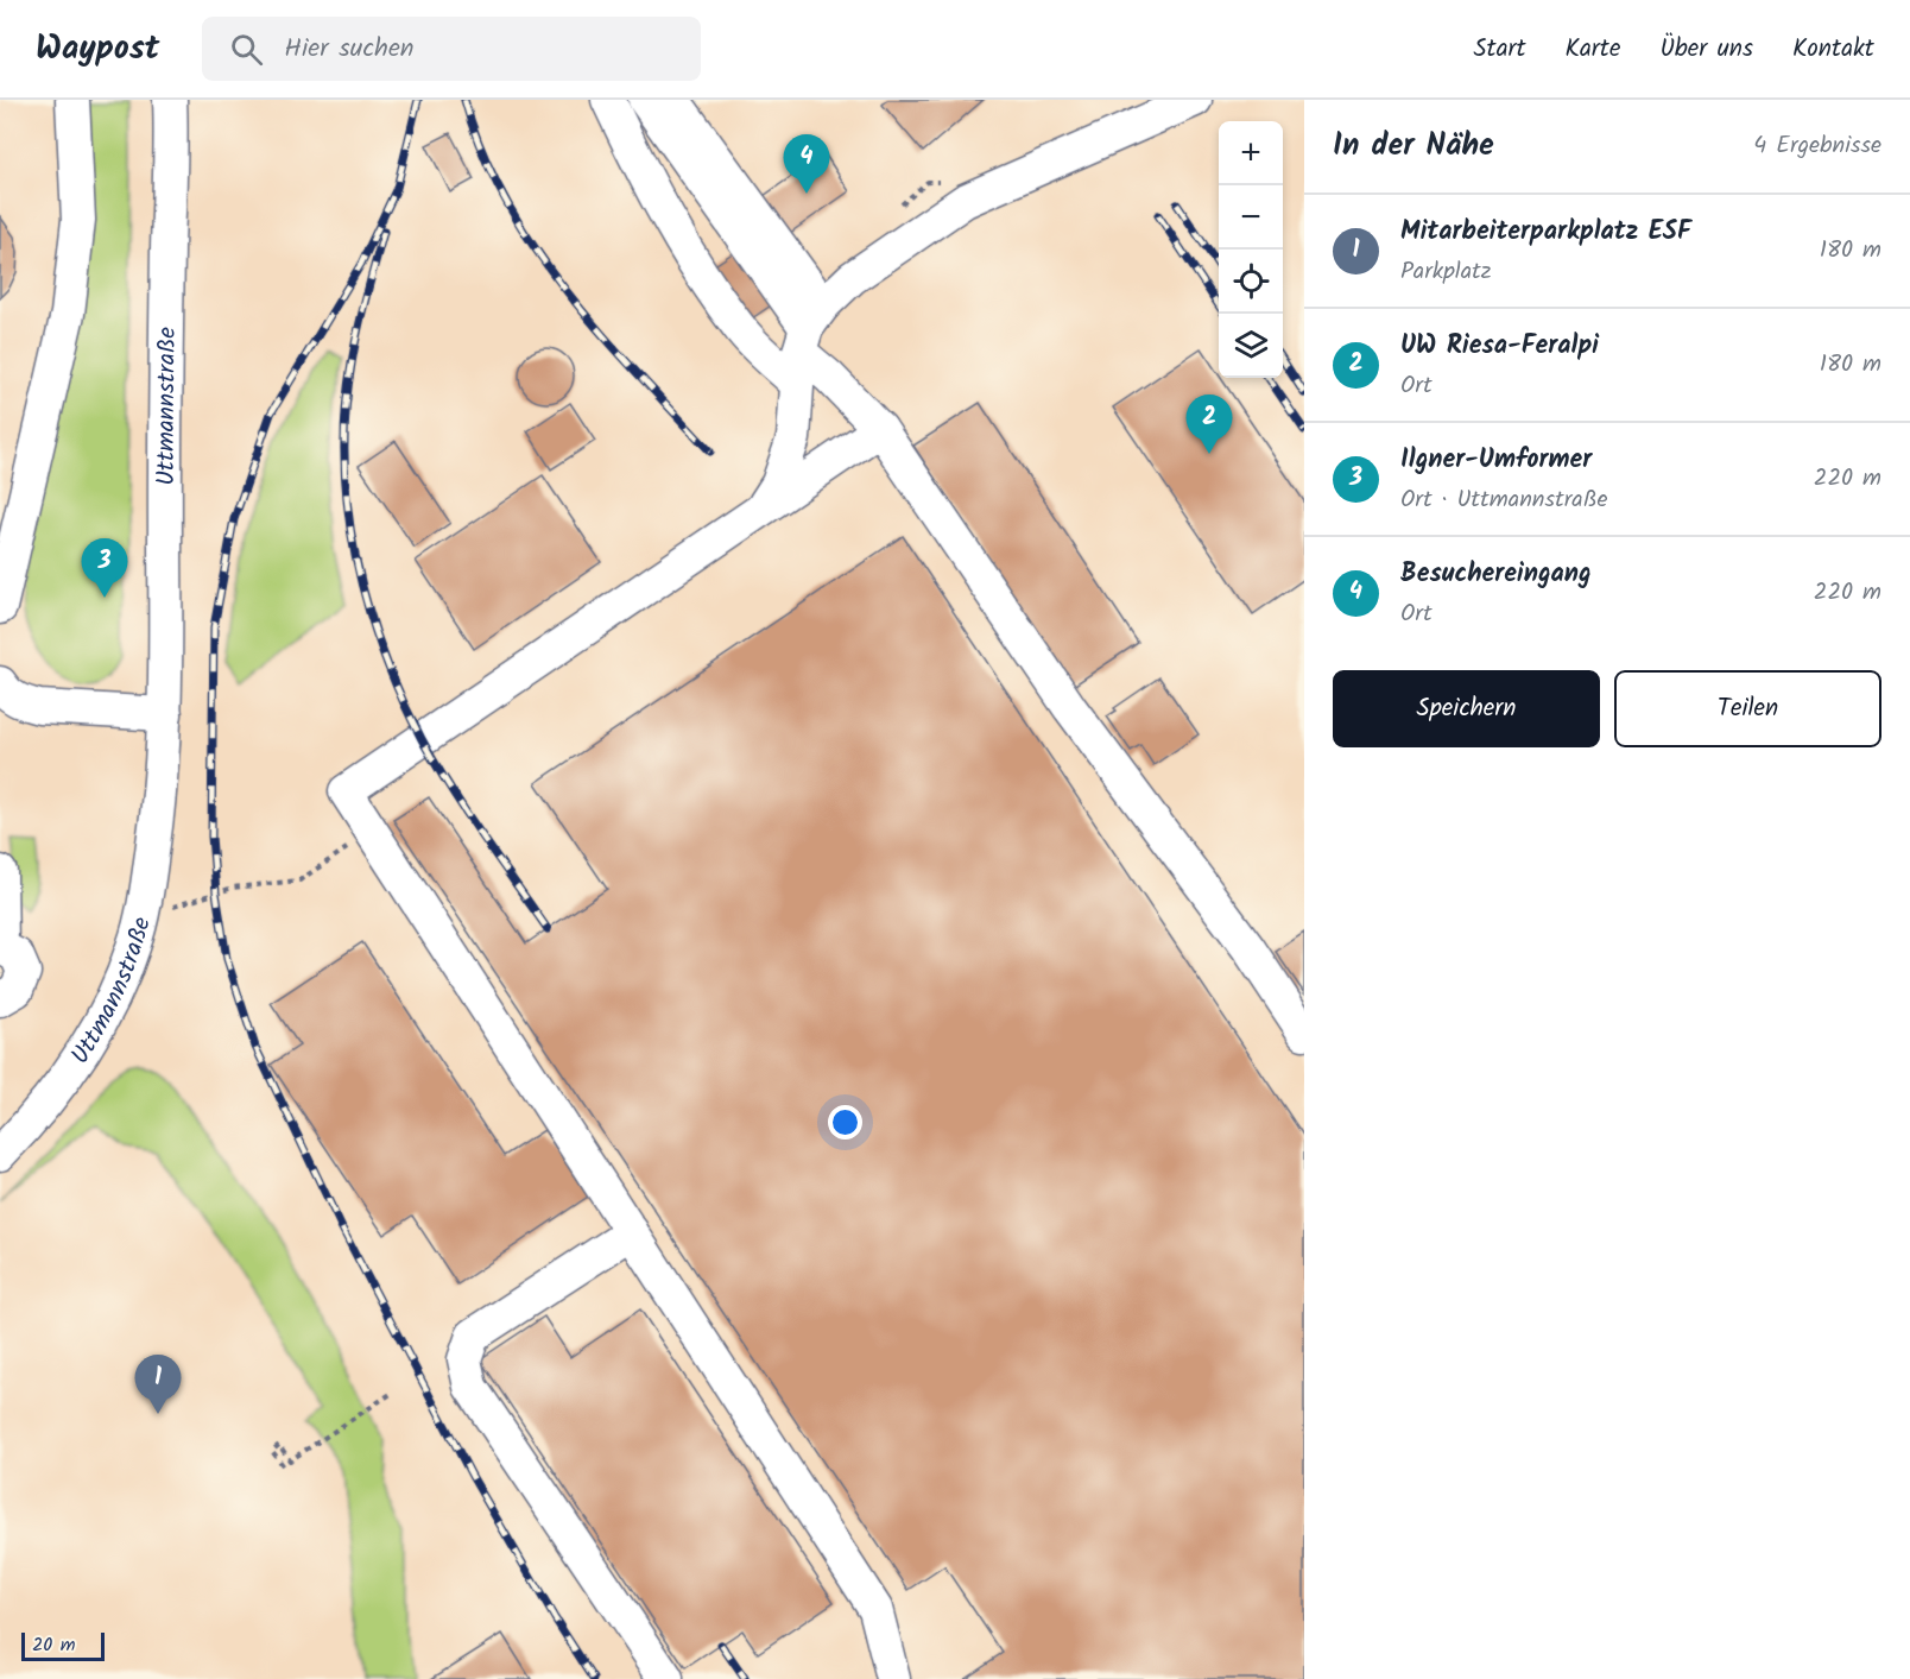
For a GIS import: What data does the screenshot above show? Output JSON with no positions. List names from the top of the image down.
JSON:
{
  "streets": {
    "street": ["Uttmannstraße"]
  },
  "scale_bar": "20 m",
  "page": {
    "header": "Waypost",
    "search": "Hier suchen",
    "nav": [
      "Start",
      "Karte",
      "Über uns",
      "Kontakt"
    ],
    "heading": ["In der Nähe", "4 Ergebnisse"],
    "map_buttons": ["+", "−"],
    "pins": [
      "4",
      "2",
      "3",
      "1"
    ],
    "list": [
      {
        "mark": "1",
        "name": "Mitarbeiterparkplatz ESF",
        "note": "Parkplatz",
        "value": "180 m"
      },
      {
        "mark": "2",
        "name": "UW Riesa-Feralpi",
        "note": "Ort",
        "value": "180 m"
      },
      {
        "mark": "3",
        "name": "Ilgner-Umformer",
        "note": "Ort · Uttmannstraße",
        "value": "220 m"
      },
      {
        "mark": "4",
        "name": "Besuchereingang",
        "note": "Ort",
        "value": "220 m"
      }
    ],
    "buttons": ["Speichern", "Teilen"],
    "scale": "20 m"
  }
}
